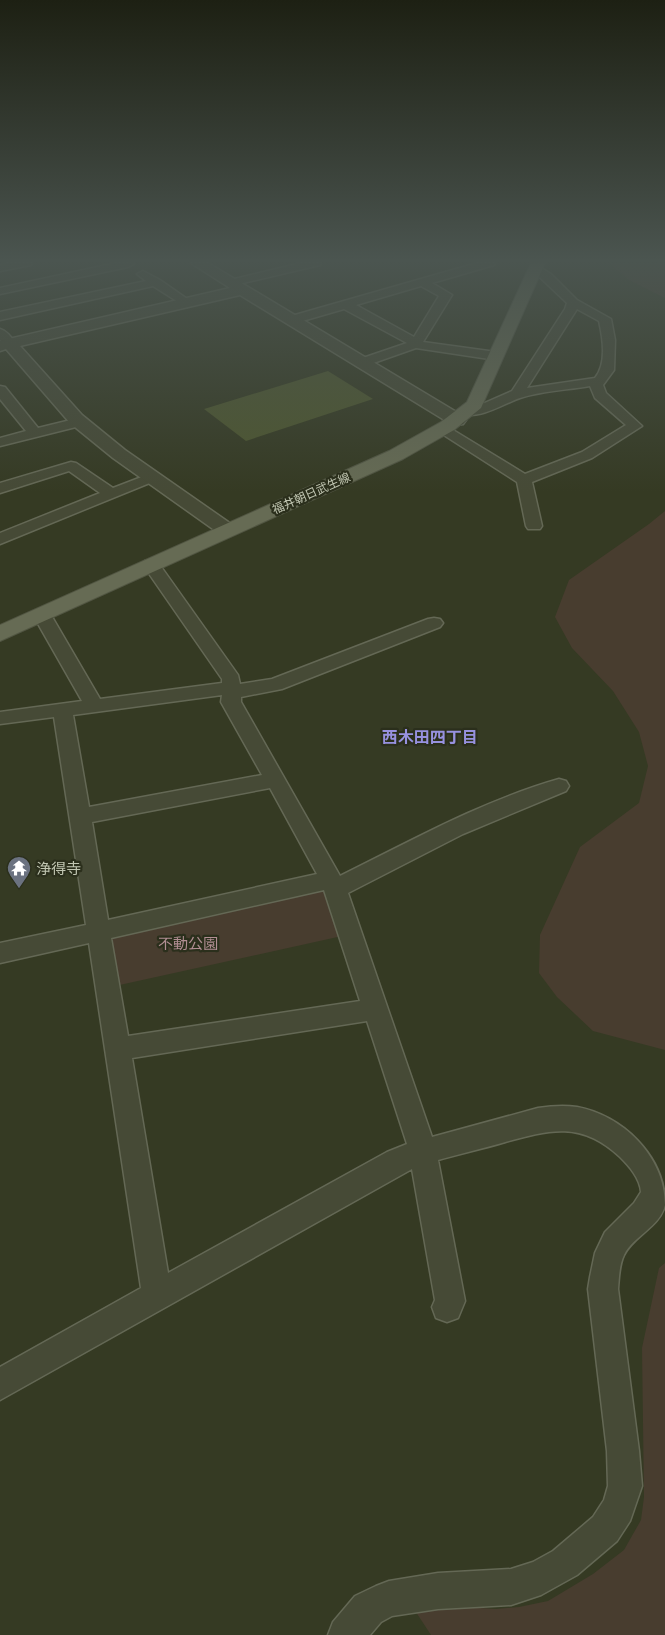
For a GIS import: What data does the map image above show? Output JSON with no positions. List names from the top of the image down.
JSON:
{
  "streets": {
    "main road": ["福井朝日武生線"]
  },
  "districts": ["西木田四丁目"],
  "parks": ["不動公園"],
  "places": {
    "temple": ["浄得寺"]
  }
}
